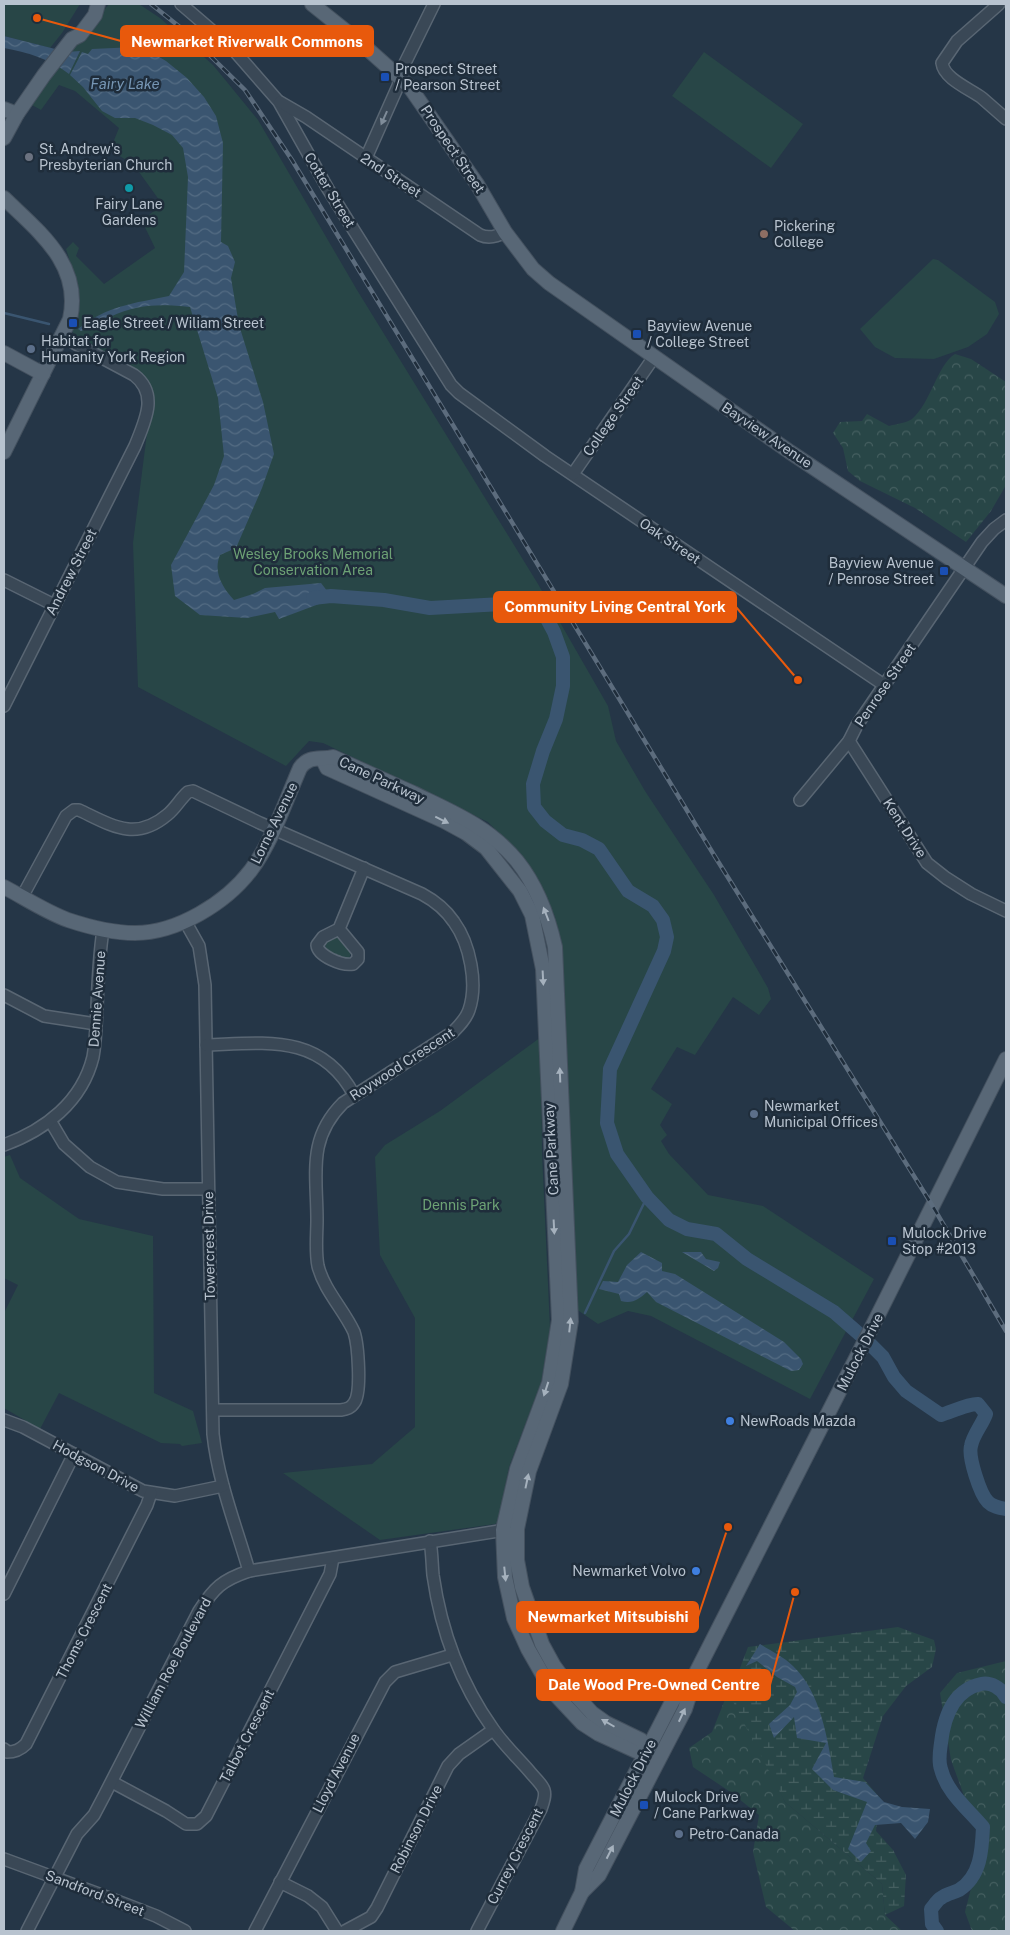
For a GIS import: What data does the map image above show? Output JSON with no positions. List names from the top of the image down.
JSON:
{
  "streets": {
    "main road": [
      "Prospect Street",
      "Bayview Avenue",
      "Cane Parkway",
      "Lorne Avenue",
      "Mulock Drive"
    ],
    "street": [
      "2nd Street",
      "Cotter Street",
      "College Street",
      "Oak Street",
      "Andrew Street",
      "Penrose Street",
      "Kent Drive",
      "Dennie Avenue",
      "Roywood Crescent",
      "Towercrest Drive",
      "Hodgson Drive",
      "Thoms Crescent",
      "William Roe Boulevard",
      "Talbot Crescent",
      "Lloyd Avenue",
      "Robinson Drive",
      "Currey Crescent",
      "Sandford Street"
    ]
  },
  "crossings": [
    ["Prospect Street", "2nd Street"],
    ["Prospect Street", "Bayview Avenue"],
    ["2nd Street", "Cotter Street"],
    ["Cotter Street", "Oak Street"],
    ["College Street", "Bayview Avenue"],
    ["College Street", "Oak Street"],
    ["Bayview Avenue", "Penrose Street"],
    ["Oak Street", "Penrose Street"],
    ["Penrose Street", "Kent Drive"],
    ["Cane Parkway", "Lorne Avenue"],
    ["Cane Parkway", "Mulock Drive"],
    ["Cane Parkway", "William Roe Boulevard"],
    ["Lorne Avenue", "Dennie Avenue"],
    ["Lorne Avenue", "Roywood Crescent"],
    ["Lorne Avenue", "Towercrest Drive"],
    ["Roywood Crescent", "Towercrest Drive"],
    ["Towercrest Drive", "Hodgson Drive"],
    ["Towercrest Drive", "William Roe Boulevard"],
    ["Hodgson Drive", "Thoms Crescent"],
    ["William Roe Boulevard", "Talbot Crescent"],
    ["William Roe Boulevard", "Currey Crescent"],
    ["William Roe Boulevard", "Sandford Street"],
    ["Lloyd Avenue", "Currey Crescent"],
    ["Robinson Drive", "Currey Crescent"]
  ],
  "water": ["Fairy Lake"],
  "parks": ["Wesley Brooks Memorial Conservation Area", "Dennis Park"],
  "places": {
    "other": [
      "Newmarket Riverwalk Commons",
      "St. Andrew's Presbyterian Church",
      "Fairy Lane Gardens",
      "Pickering College",
      "Habitat for Humanity York Region",
      "Community Living Central York",
      "Newmarket Municipal Offices",
      "NewRoads Mazda",
      "Newmarket Mitsubishi",
      "Newmarket Volvo",
      "Dale Wood Pre-Owned Centre",
      "Petro-Canada"
    ],
    "transit": [
      "Prospect Street / Pearson Street",
      "Eagle Street / Wiliam Street",
      "Bayview Avenue / College Street",
      "Bayview Avenue / Penrose Street",
      "Mulock Drive Stop #2013",
      "Mulock Drive / Cane Parkway"
    ]
  }
}
